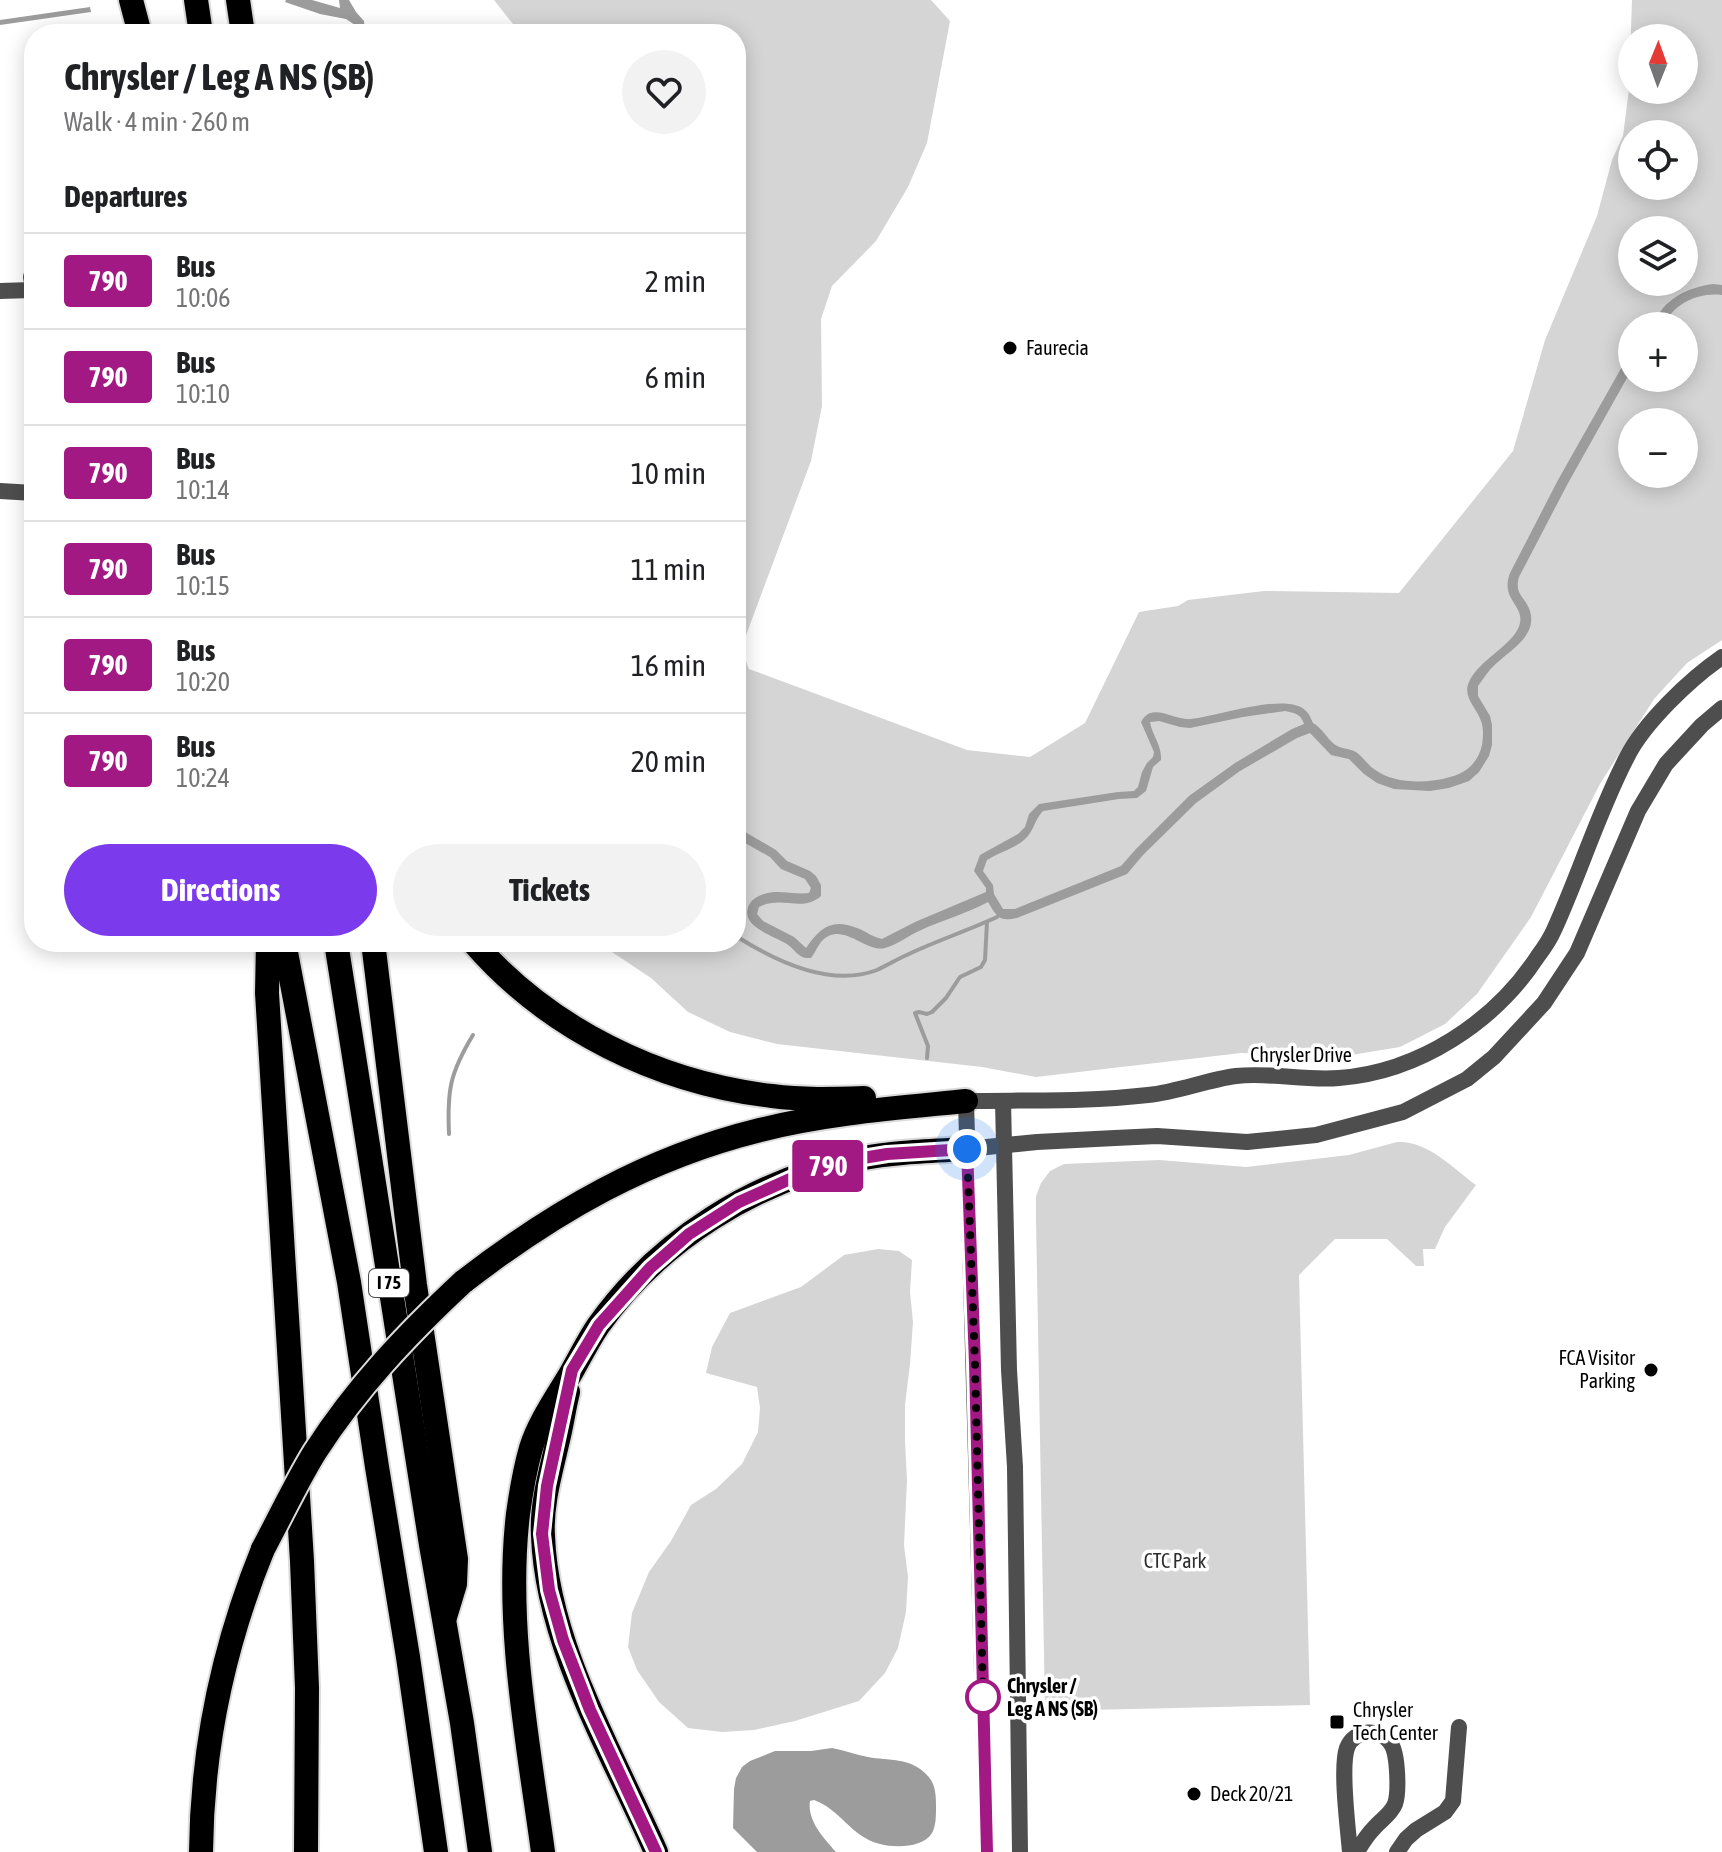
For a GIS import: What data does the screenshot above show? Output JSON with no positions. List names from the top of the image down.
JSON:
{
  "streets": {
    "highway": ["I 75"],
    "street": ["Chrysler Drive"]
  },
  "parks": ["CTC Park"],
  "places": {
    "other": [
      "Faurecia",
      "FCA Visitor Parking",
      "Chrysler / Leg A NS (SB)",
      "Deck 20/21"
    ],
    "transit": ["Chrysler Tech Center"]
  },
  "lines": ["bus line 790"],
  "north": "top",
  "page": {
    "on_map": "790",
    "map_buttons": ["+", "−"],
    "heading": [
      ["Chrysler / Leg A NS (SB)", "Walk · 4 min · 260 m"],
      "Departures"
    ],
    "list": [
      {
        "mark": "790",
        "name": "Bus",
        "note": "10:06",
        "value": "2 min"
      },
      {
        "mark": "790",
        "name": "Bus",
        "note": "10:10",
        "value": "6 min"
      },
      {
        "mark": "790",
        "name": "Bus",
        "note": "10:14",
        "value": "10 min"
      },
      {
        "mark": "790",
        "name": "Bus",
        "note": "10:15",
        "value": "11 min"
      },
      {
        "mark": "790",
        "name": "Bus",
        "note": "10:20",
        "value": "16 min"
      },
      {
        "mark": "790",
        "name": "Bus",
        "note": "10:24",
        "value": "20 min"
      }
    ],
    "buttons": ["Directions", "Tickets"]
  }
}
